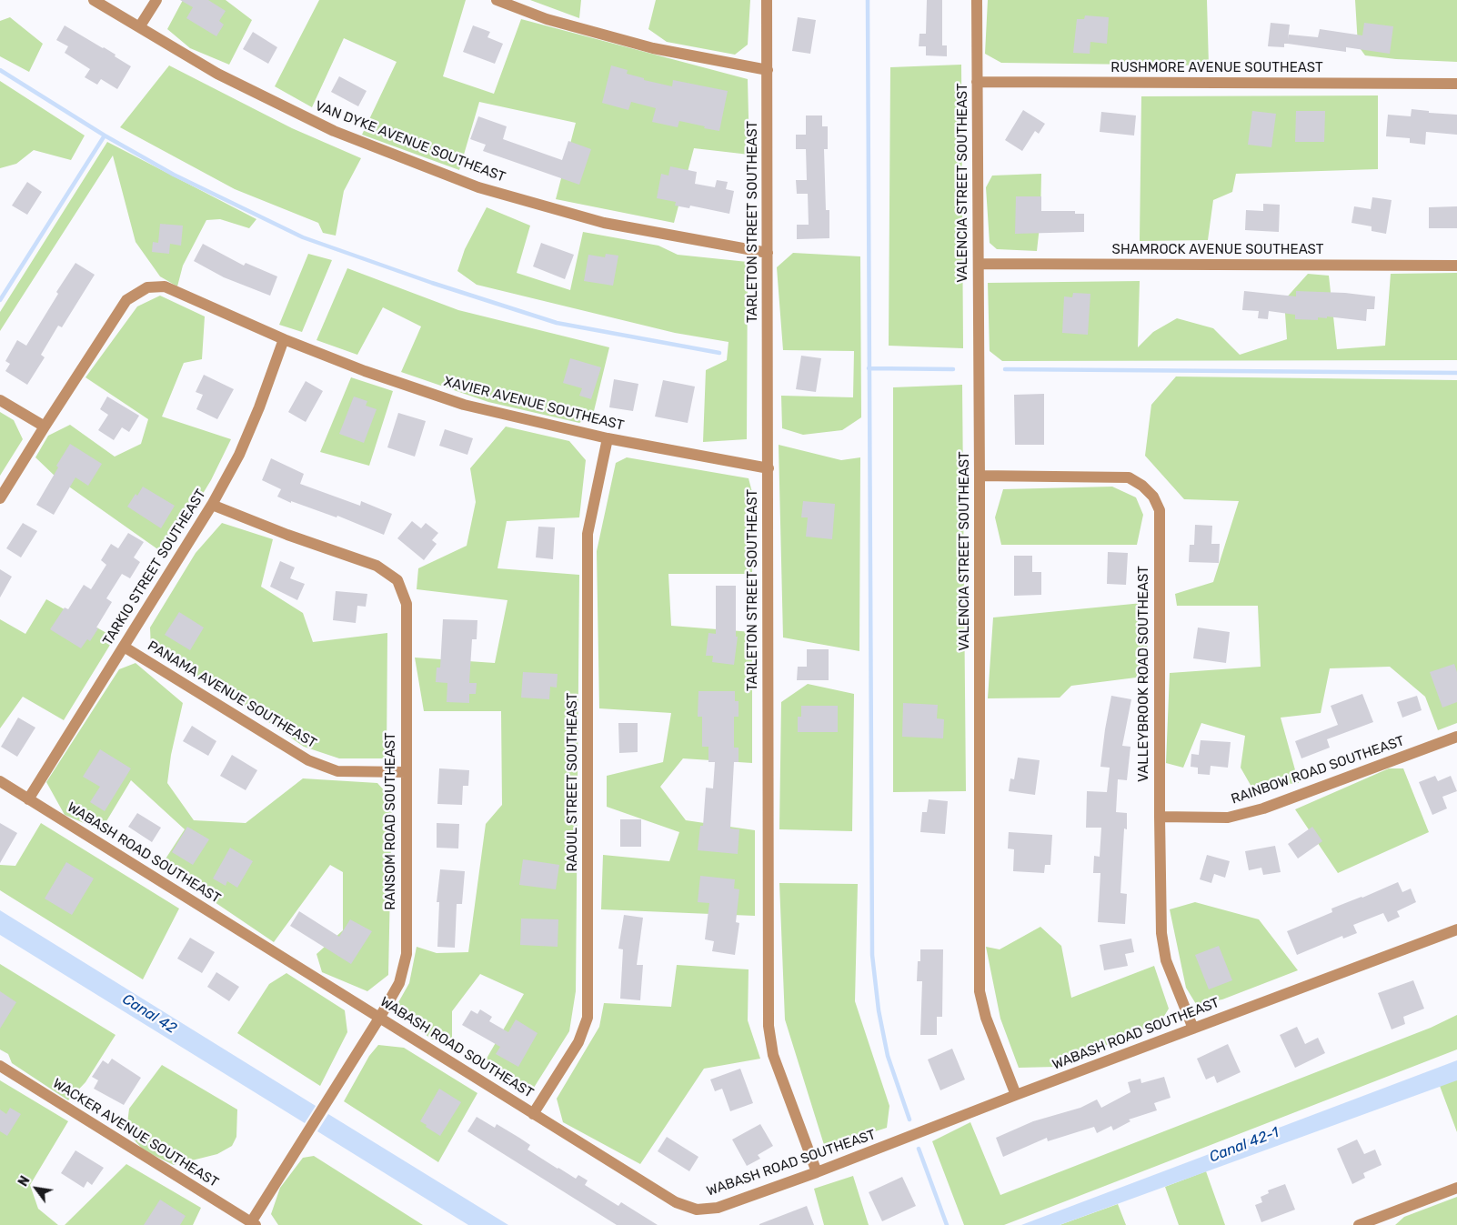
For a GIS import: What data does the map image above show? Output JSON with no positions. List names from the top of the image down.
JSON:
{
  "streets": {
    "street": [
      "RUSHMORE AVENUE SOUTHEAST",
      "VAN DYKE AVENUE SOUTHEAST",
      "VALENCIA STREET SOUTHEAST",
      "TARLETON STREET SOUTHEAST",
      "SHAMROCK AVENUE SOUTHEAST",
      "XAVIER AVENUE SOUTHEAST",
      "TARKIO STREET SOUTHEAST",
      "VALLEYBROOK ROAD SOUTHEAST",
      "PANAMA AVENUE SOUTHEAST",
      "RAINBOW ROAD SOUTHEAST",
      "RAOUL STREET SOUTHEAST",
      "RANSOM ROAD SOUTHEAST",
      "WABASH ROAD SOUTHEAST",
      "WACKER AVENUE SOUTHEAST"
    ]
  },
  "crossings": [
    ["RUSHMORE AVENUE SOUTHEAST", "VALENCIA STREET SOUTHEAST"],
    ["VAN DYKE AVENUE SOUTHEAST", "TARLETON STREET SOUTHEAST"],
    ["VALENCIA STREET SOUTHEAST", "SHAMROCK AVENUE SOUTHEAST"],
    ["VALENCIA STREET SOUTHEAST", "VALLEYBROOK ROAD SOUTHEAST"],
    ["VALENCIA STREET SOUTHEAST", "WABASH ROAD SOUTHEAST"],
    ["TARLETON STREET SOUTHEAST", "XAVIER AVENUE SOUTHEAST"],
    ["TARLETON STREET SOUTHEAST", "WABASH ROAD SOUTHEAST"],
    ["XAVIER AVENUE SOUTHEAST", "TARKIO STREET SOUTHEAST"],
    ["XAVIER AVENUE SOUTHEAST", "RAOUL STREET SOUTHEAST"],
    ["TARKIO STREET SOUTHEAST", "PANAMA AVENUE SOUTHEAST"],
    ["TARKIO STREET SOUTHEAST", "RANSOM ROAD SOUTHEAST"],
    ["TARKIO STREET SOUTHEAST", "WABASH ROAD SOUTHEAST"],
    ["VALLEYBROOK ROAD SOUTHEAST", "RAINBOW ROAD SOUTHEAST"],
    ["VALLEYBROOK ROAD SOUTHEAST", "WABASH ROAD SOUTHEAST"],
    ["PANAMA AVENUE SOUTHEAST", "RANSOM ROAD SOUTHEAST"],
    ["RAOUL STREET SOUTHEAST", "WABASH ROAD SOUTHEAST"],
    ["RANSOM ROAD SOUTHEAST", "WABASH ROAD SOUTHEAST"],
    ["RANSOM ROAD SOUTHEAST", "WACKER AVENUE SOUTHEAST"]
  ],
  "water": ["Canal 42", "Canal 42-1"],
  "north": "top left"
}
